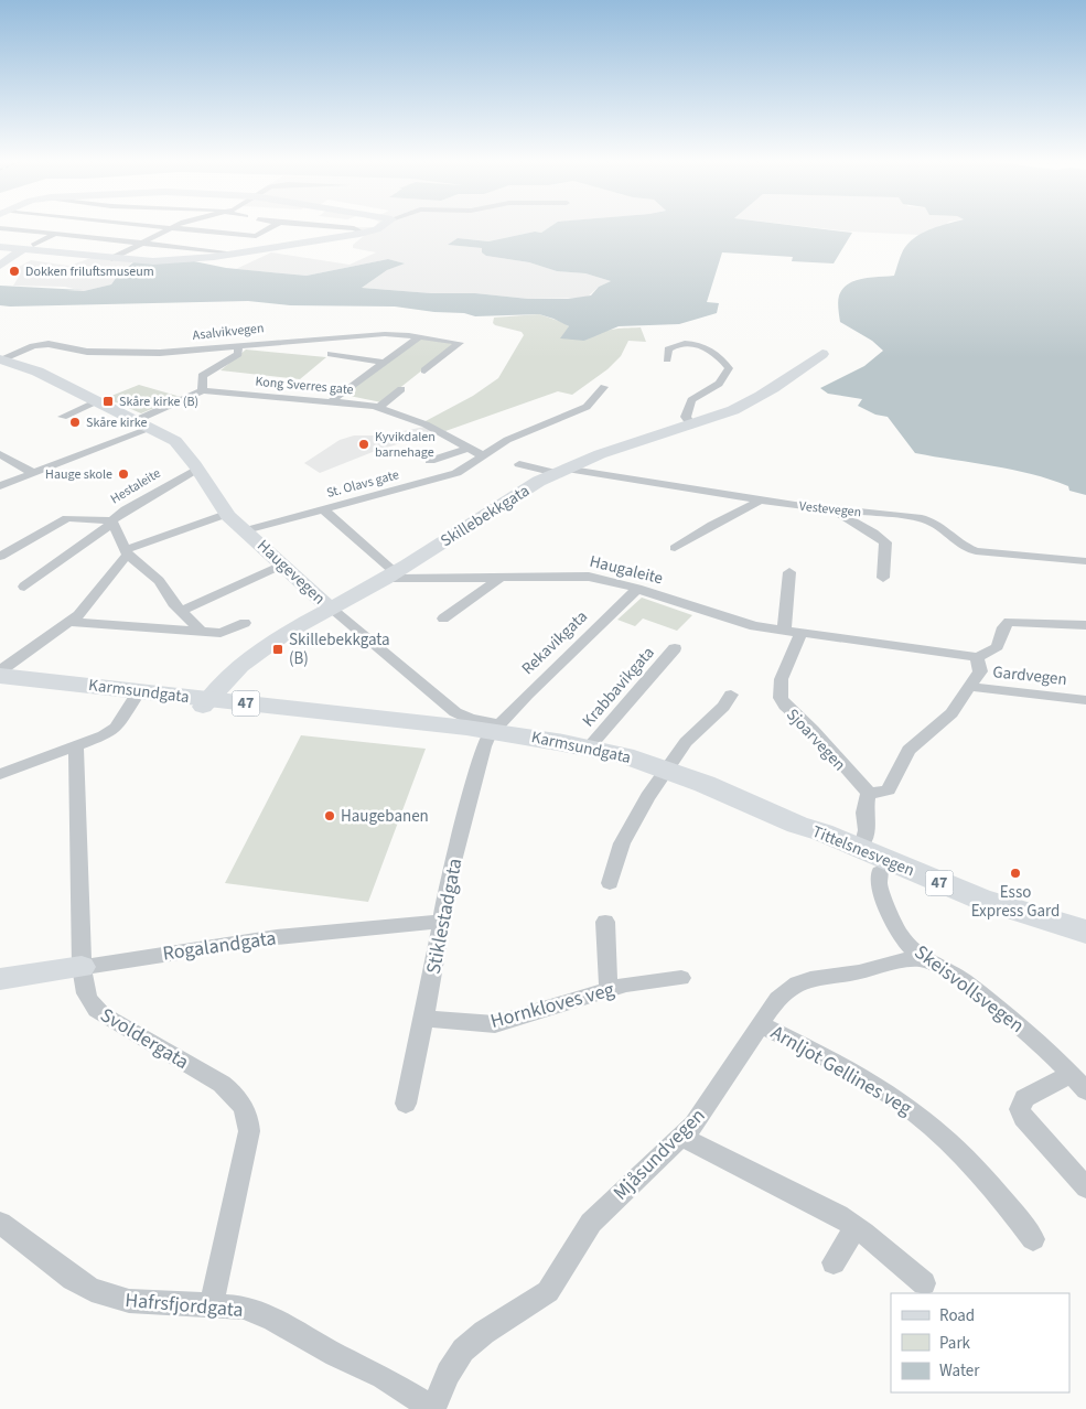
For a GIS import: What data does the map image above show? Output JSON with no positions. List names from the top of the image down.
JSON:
{
  "streets": {
    "main road": ["Karmsundgata", "47", "Tittelsnesvegen"],
    "street": [
      "Asalvikvegen",
      "Kong Sverres gate",
      "St. Olavs gate",
      "Hestaleite",
      "Vestevegen",
      "Skillebekkgata",
      "Haugaleite",
      "Haugevegen",
      "Rekavikgata",
      "Gardvegen",
      "Krabbavikgata",
      "Sjoarvegen",
      "Stiklestadgata",
      "Rogalandgata",
      "Skeisvollsvegen",
      "Hornkloves veg",
      "Svoldergata",
      "Arnljot Gellines veg",
      "Mjåsundvegen",
      "Hafrsfjordgata"
    ]
  },
  "crossings": [
    ["Asalvikvegen", "Haugevegen"],
    ["Kong Sverres gate", "St. Olavs gate"],
    ["Kong Sverres gate", "Haugevegen"],
    ["St. Olavs gate", "Haugevegen"],
    ["Hestaleite", "Haugevegen"],
    ["Vestevegen", "Skillebekkgata"],
    ["Skillebekkgata", "Haugaleite"],
    ["Skillebekkgata", "Haugevegen"],
    ["Skillebekkgata", "Karmsundgata"],
    ["Haugaleite", "Rekavikgata"],
    ["Haugaleite", "Gardvegen"],
    ["Haugaleite", "Sjoarvegen"],
    ["Haugevegen", "Rekavikgata"],
    ["Haugevegen", "Karmsundgata"],
    ["Haugevegen", "Stiklestadgata"],
    ["Rekavikgata", "Karmsundgata"],
    ["Rekavikgata", "Stiklestadgata"],
    ["Gardvegen", "Sjoarvegen"],
    ["Krabbavikgata", "Karmsundgata"],
    ["Karmsundgata", "Tittelsnesvegen"],
    ["Karmsundgata", "Stiklestadgata"],
    ["Stiklestadgata", "Rogalandgata"],
    ["Stiklestadgata", "Hornkloves veg"],
    ["Rogalandgata", "Svoldergata"],
    ["Skeisvollsvegen", "Mjåsundvegen"],
    ["Svoldergata", "Hafrsfjordgata"],
    ["Arnljot Gellines veg", "Mjåsundvegen"],
    ["Mjåsundvegen", "Hafrsfjordgata"]
  ],
  "places": {
    "other": [
      "Dokken friluftsmuseum",
      "Skåre kirke",
      "Kyvikdalen barnehage",
      "Hauge skole",
      "Haugebanen",
      "Esso Express Gard"
    ],
    "transit": ["Skåre kirke (B)", "Skillebekkgata (B)"]
  },
  "legend": ["Road", "Park", "Water"]
}
